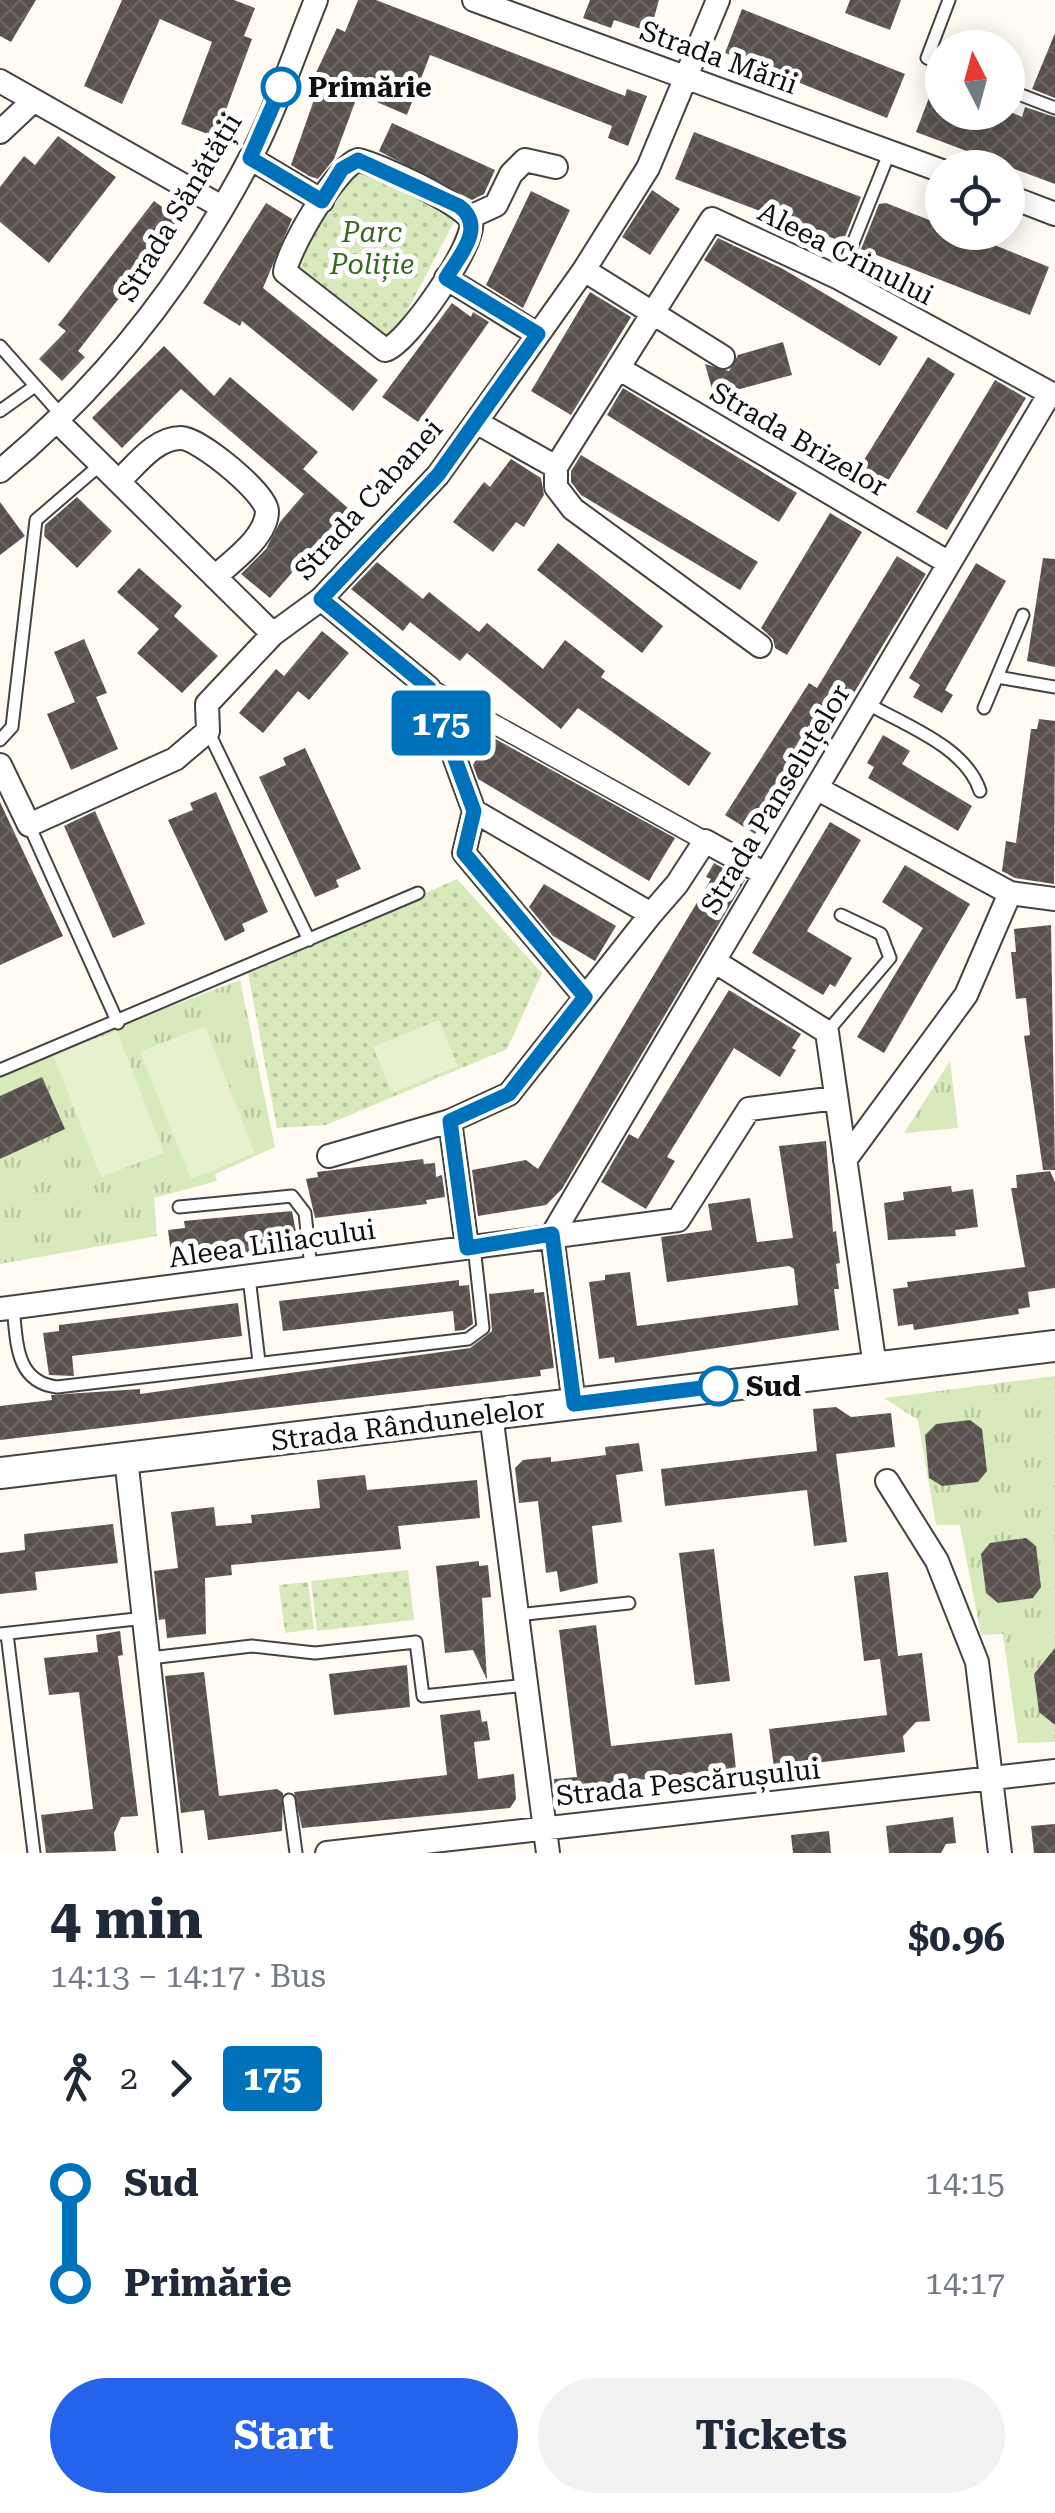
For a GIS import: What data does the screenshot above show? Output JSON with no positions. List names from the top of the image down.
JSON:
{
  "streets": {
    "street": [
      "Strada Mării",
      "Strada Sănătății",
      "Aleea Crinului",
      "Strada Brizelor",
      "Strada Cabanei",
      "Strada Panseluțelor",
      "Aleea Liliacului",
      "Strada Rândunelelor",
      "Strada Pescărușului"
    ]
  },
  "crossings": [
    ["Strada Mării", "Strada Cabanei"],
    ["Aleea Crinului", "Strada Panseluțelor"],
    ["Strada Brizelor", "Strada Panseluțelor"],
    ["Strada Panseluțelor", "Aleea Liliacului"]
  ],
  "parks": ["Parc Poliție"],
  "places": ["Primărie", "Sud"],
  "lines": ["bus line 175"],
  "north": "top",
  "page": {
    "on_map": "175",
    "heading": ["4 min", "14:13 – 14:17 · Bus", "$0.96"],
    "legs": ["2", "175"],
    "list": [
      {
        "name": "Sud",
        "value": "14:15"
      },
      {
        "name": "Primărie",
        "value": "14:17"
      }
    ],
    "buttons": ["Start", "Tickets"]
  }
}
